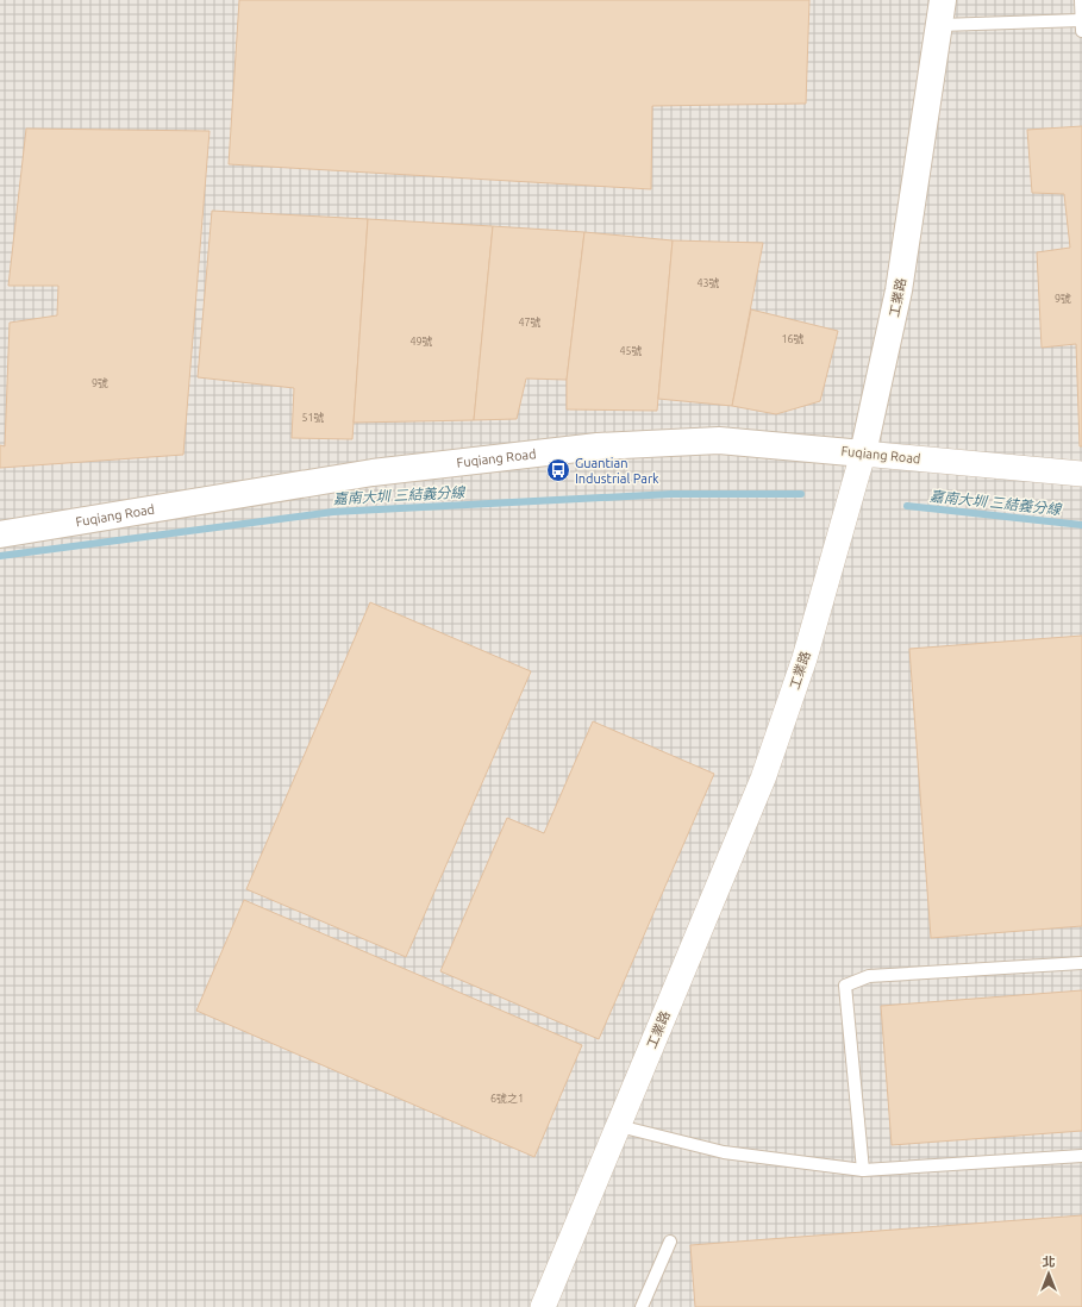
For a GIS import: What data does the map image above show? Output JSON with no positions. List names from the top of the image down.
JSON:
{
  "streets": {
    "street": ["工業路", "Fuqiang Road"]
  },
  "crossings": [
    ["工業路", "Fuqiang Road"]
  ],
  "water": ["嘉南大圳 三結義分線"],
  "places": {
    "bus stop": ["Guantian Industrial Park"]
  },
  "house_numbers": [
    "43號",
    "9號",
    "47號",
    "16號",
    "49號",
    "45號",
    "9號",
    "51號",
    "6號之1"
  ],
  "north": "top"
}
